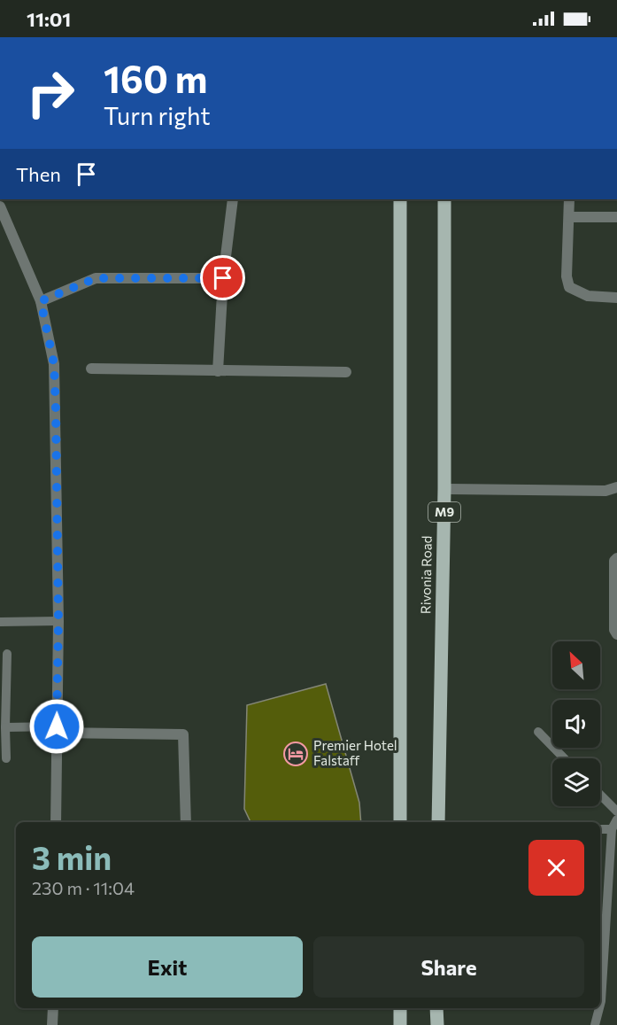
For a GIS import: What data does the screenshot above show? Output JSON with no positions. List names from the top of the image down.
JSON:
{
  "streets": {
    "main road": ["M9", "Rivonia Road"]
  },
  "places": {
    "hotel": ["Premier Hotel Falstaff"]
  },
  "north": "top left",
  "page": {
    "status": "11:01",
    "turn": ["160 m", "Turn right"],
    "then": "Then",
    "heading": ["3 min", "230 m · 11:04"],
    "buttons": ["Exit", "Share"]
  }
}
